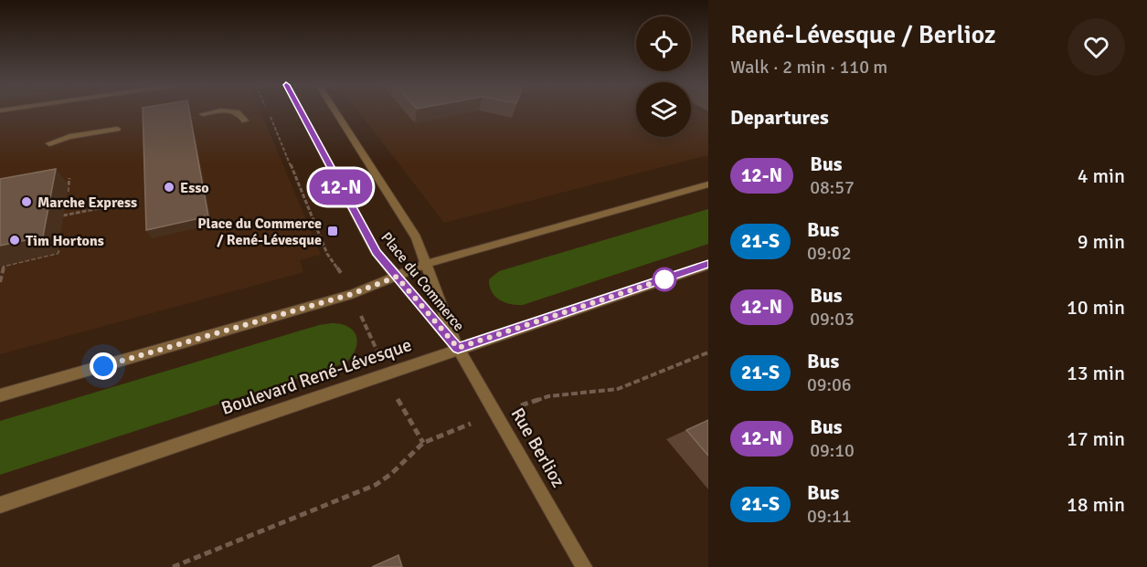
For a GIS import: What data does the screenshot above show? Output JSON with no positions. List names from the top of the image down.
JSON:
{
  "streets": {
    "street": ["Place du Commerce", "Boulevard René-Lévesque", "Rue Berlioz"]
  },
  "crossings": [
    ["Place du Commerce", "Boulevard René-Lévesque"],
    ["Place du Commerce", "Rue Berlioz"],
    ["Boulevard René-Lévesque", "Rue Berlioz"]
  ],
  "places": {
    "other": ["Esso", "Marche Express", "Tim Hortons"],
    "transit": ["Place du Commerce / René-Lévesque"]
  },
  "lines": ["bus line 12-N"],
  "page": {
    "on_map": "12-N",
    "heading": [
      ["René-Lévesque / Berlioz", "Walk · 2 min · 110 m"],
      "Departures"
    ],
    "list": [
      {
        "mark": "12-N",
        "name": "Bus",
        "note": "08:57",
        "value": "4 min"
      },
      {
        "mark": "21-S",
        "name": "Bus",
        "note": "09:02",
        "value": "9 min"
      },
      {
        "mark": "12-N",
        "name": "Bus",
        "note": "09:03",
        "value": "10 min"
      },
      {
        "mark": "21-S",
        "name": "Bus",
        "note": "09:06",
        "value": "13 min"
      },
      {
        "mark": "12-N",
        "name": "Bus",
        "note": "09:10",
        "value": "17 min"
      },
      {
        "mark": "21-S",
        "name": "Bus",
        "note": "09:11",
        "value": "18 min"
      }
    ]
  }
}
